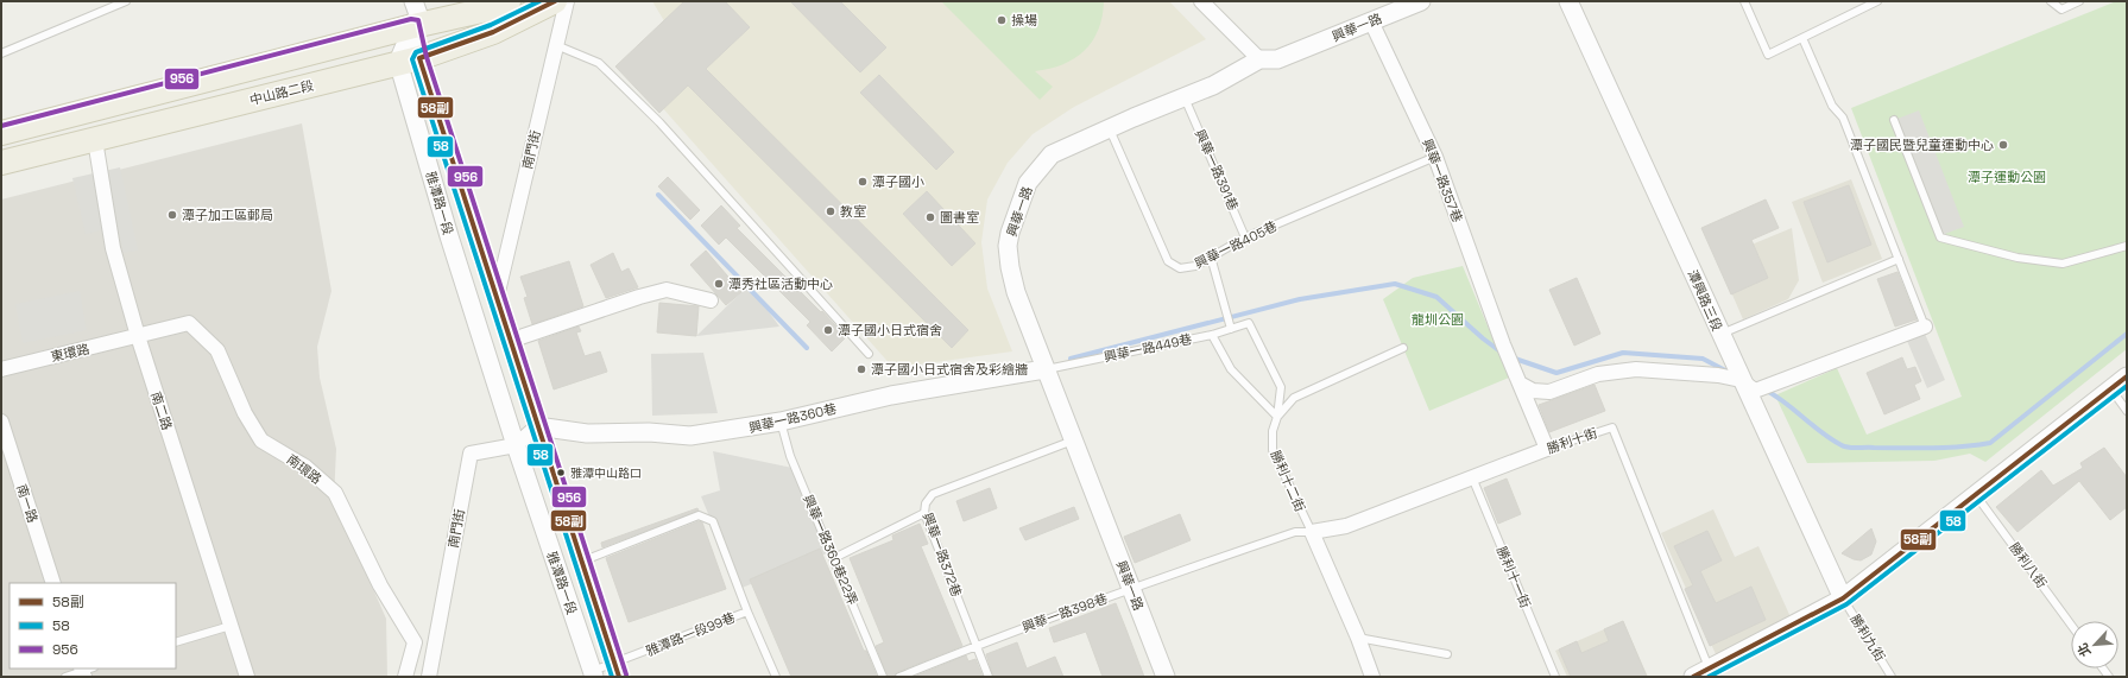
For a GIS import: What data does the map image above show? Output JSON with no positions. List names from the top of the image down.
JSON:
{
  "streets": {
    "main road": ["中山路二段"],
    "street": [
      "興華一路",
      "南門街",
      "興華一路357巷",
      "雅潭路一段",
      "潭興路三段",
      "東環路",
      "南二路",
      "興華一路360巷",
      "勝利十街",
      "南環路",
      "勝利十二街",
      "南一路"
    ],
    "lane": [
      "興華一路391巷",
      "興華一路405巷",
      "興華一路449巷",
      "興華一路360巷22弄",
      "興華一路372巷",
      "勝利八街",
      "勝利十一街",
      "興華一路398巷",
      "雅潭路一段99巷",
      "勝利九街"
    ]
  },
  "crossings": [
    ["興華一路", "興華一路357巷"],
    ["興華一路", "興華一路405巷"],
    ["興華一路", "興華一路449巷"],
    ["興華一路", "興華一路360巷"],
    ["興華一路", "興華一路372巷"],
    ["興華一路", "興華一路398巷"],
    ["中山路二段", "雅潭路一段"],
    ["中山路二段", "南二路"],
    ["南門街", "雅潭路一段"],
    ["興華一路391巷", "興華一路405巷"],
    ["興華一路357巷", "興華一路405巷"],
    ["雅潭路一段", "興華一路360巷"],
    ["雅潭路一段", "雅潭路一段99巷"],
    ["潭興路三段", "勝利九街"],
    ["興華一路449巷", "興華一路360巷"],
    ["興華一路449巷", "勝利十二街"],
    ["東環路", "南二路"],
    ["東環路", "南環路"],
    ["南二路", "南環路"],
    ["興華一路360巷", "興華一路360巷22弄"],
    ["勝利十街", "勝利十二街"],
    ["勝利十街", "勝利十一街"],
    ["勝利十街", "興華一路398巷"],
    ["勝利十二街", "興華一路398巷"],
    ["興華一路372巷", "興華一路398巷"]
  ],
  "parks": ["潭子運動公園", "龍圳公園"],
  "places": [
    "操場",
    "潭子國民暨兒童運動中心",
    "潭子國小",
    "教室",
    "潭子加工區郵局",
    "圖書室",
    "潭秀社區活動中心",
    "潭子國小日式宿舍",
    "潭子國小日式宿舍及彩繪牆",
    "雅潭中山路口"
  ],
  "lines": ["transit line 58副", "transit line 58", "transit line 956"],
  "legend": ["58副", "58", "956"],
  "north": "bottom left"
}
